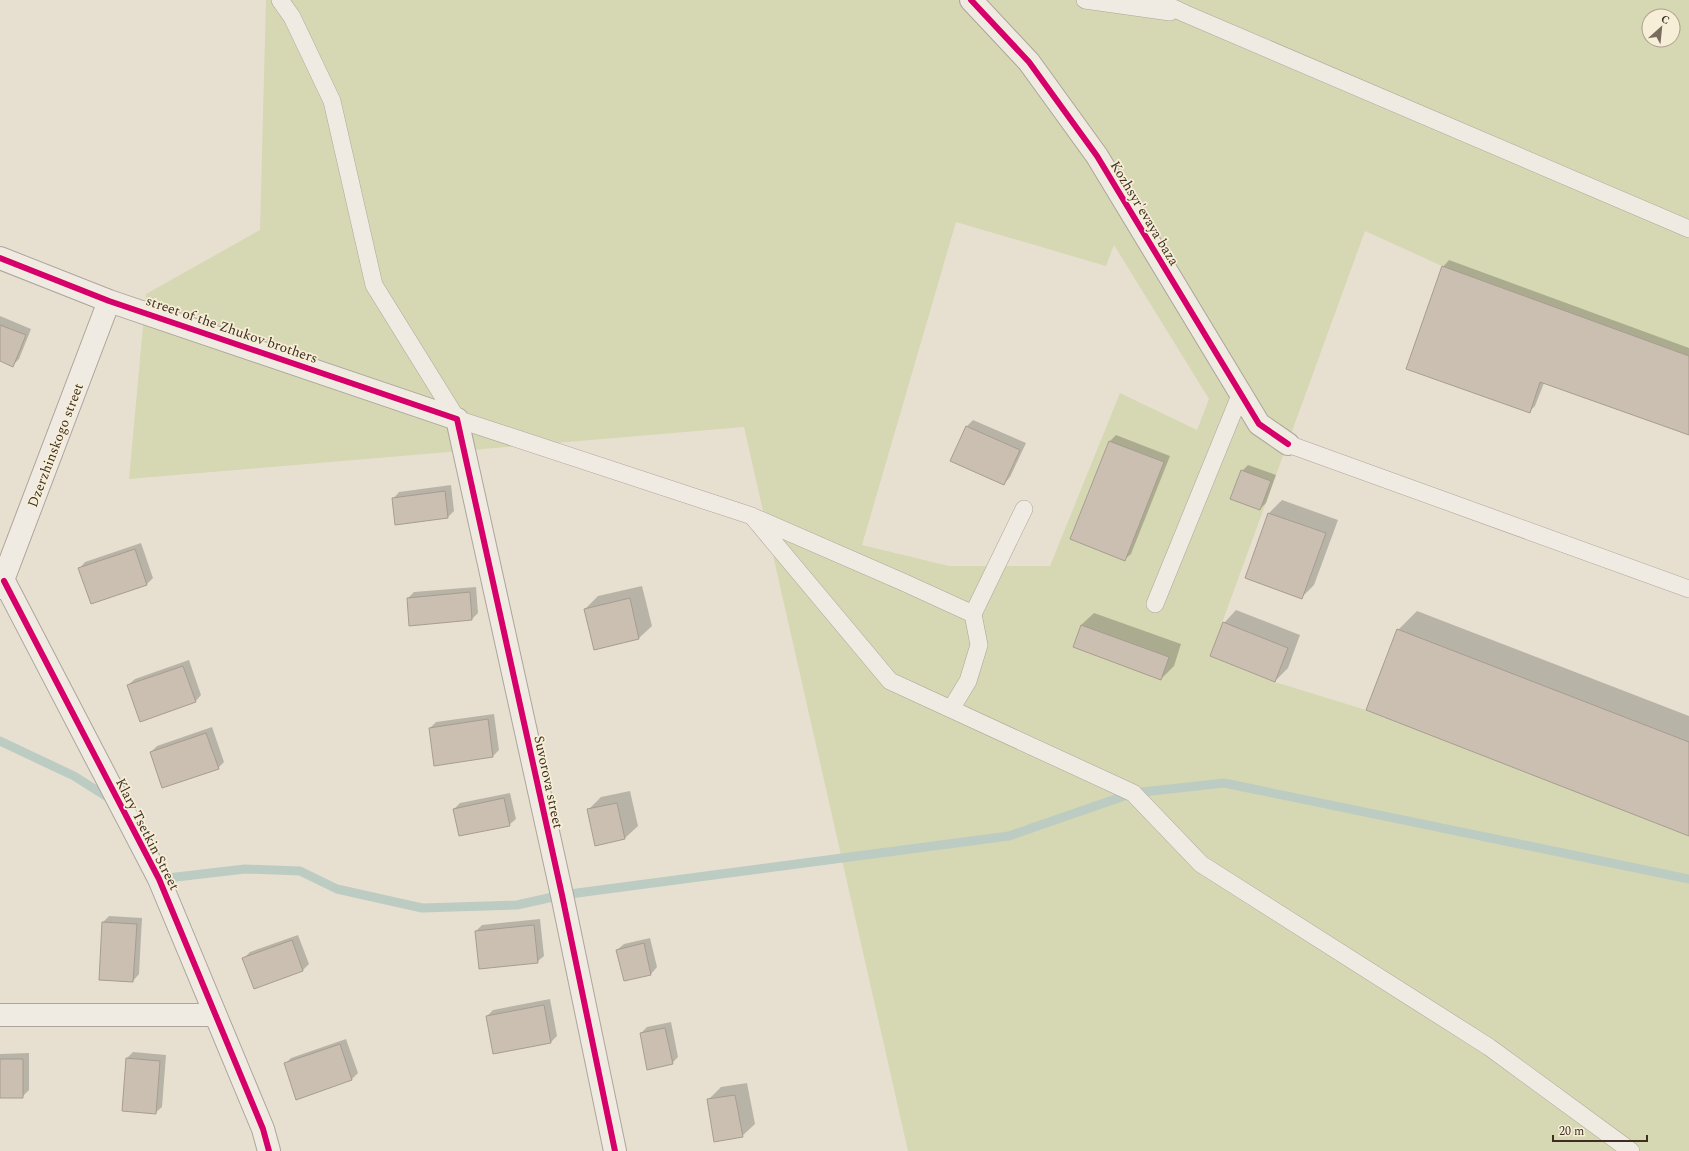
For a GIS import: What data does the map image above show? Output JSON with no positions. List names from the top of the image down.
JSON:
{
  "streets": {
    "street": [
      "Kozhsyr'evaya baza",
      "street of the Zhukov brothers",
      "Dzerzhinskogo street",
      "Suvorova street",
      "Klary Tsetkin Street"
    ]
  },
  "crossings": [
    ["street of the Zhukov brothers", "Dzerzhinskogo street"],
    ["street of the Zhukov brothers", "Suvorova street"],
    ["Dzerzhinskogo street", "Klary Tsetkin Street"]
  ],
  "scale_bar": "20 m",
  "north": "top right"
}
